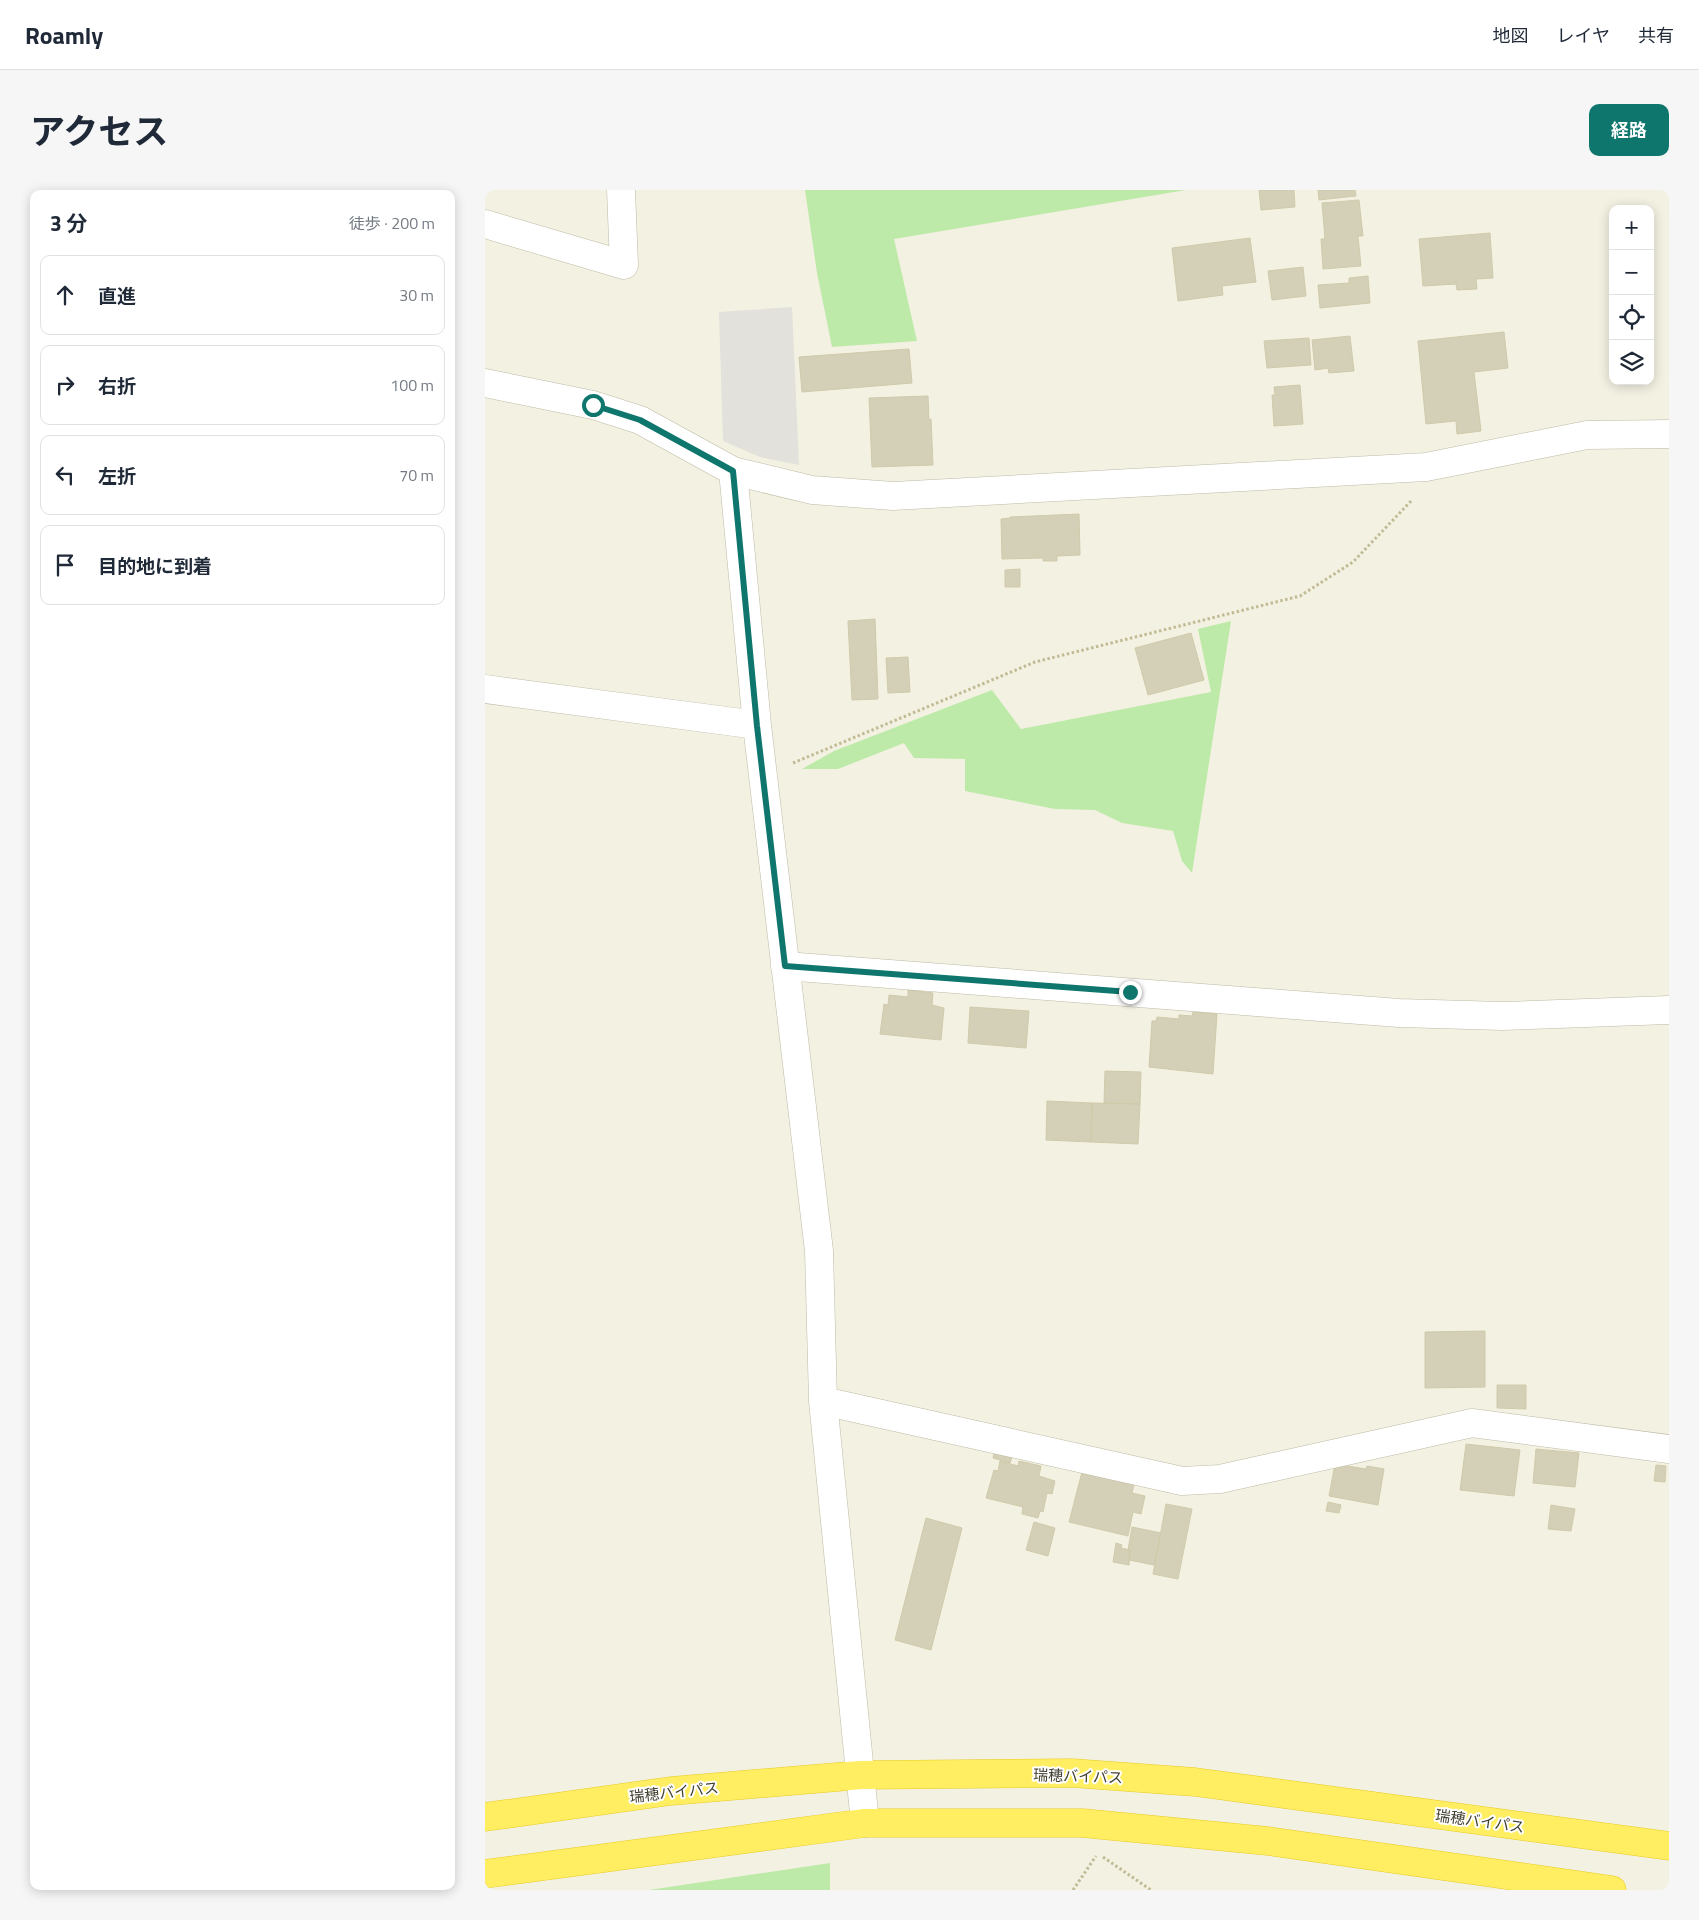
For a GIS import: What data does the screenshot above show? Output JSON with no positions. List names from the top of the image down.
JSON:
{
  "streets": {
    "highway": ["瑞穂バイパス"]
  },
  "page": {
    "header": "Roamly",
    "nav": ["地図", "レイヤ", "共有"],
    "title": "アクセス",
    "buttons": "経路",
    "heading": ["3 分", "徒歩 · 200 m"],
    "map_buttons": ["+", "−"],
    "list": [
      ["直進", "30 m"],
      ["右折", "100 m"],
      ["左折", "70 m"],
      "目的地に到着"
    ]
  }
}
